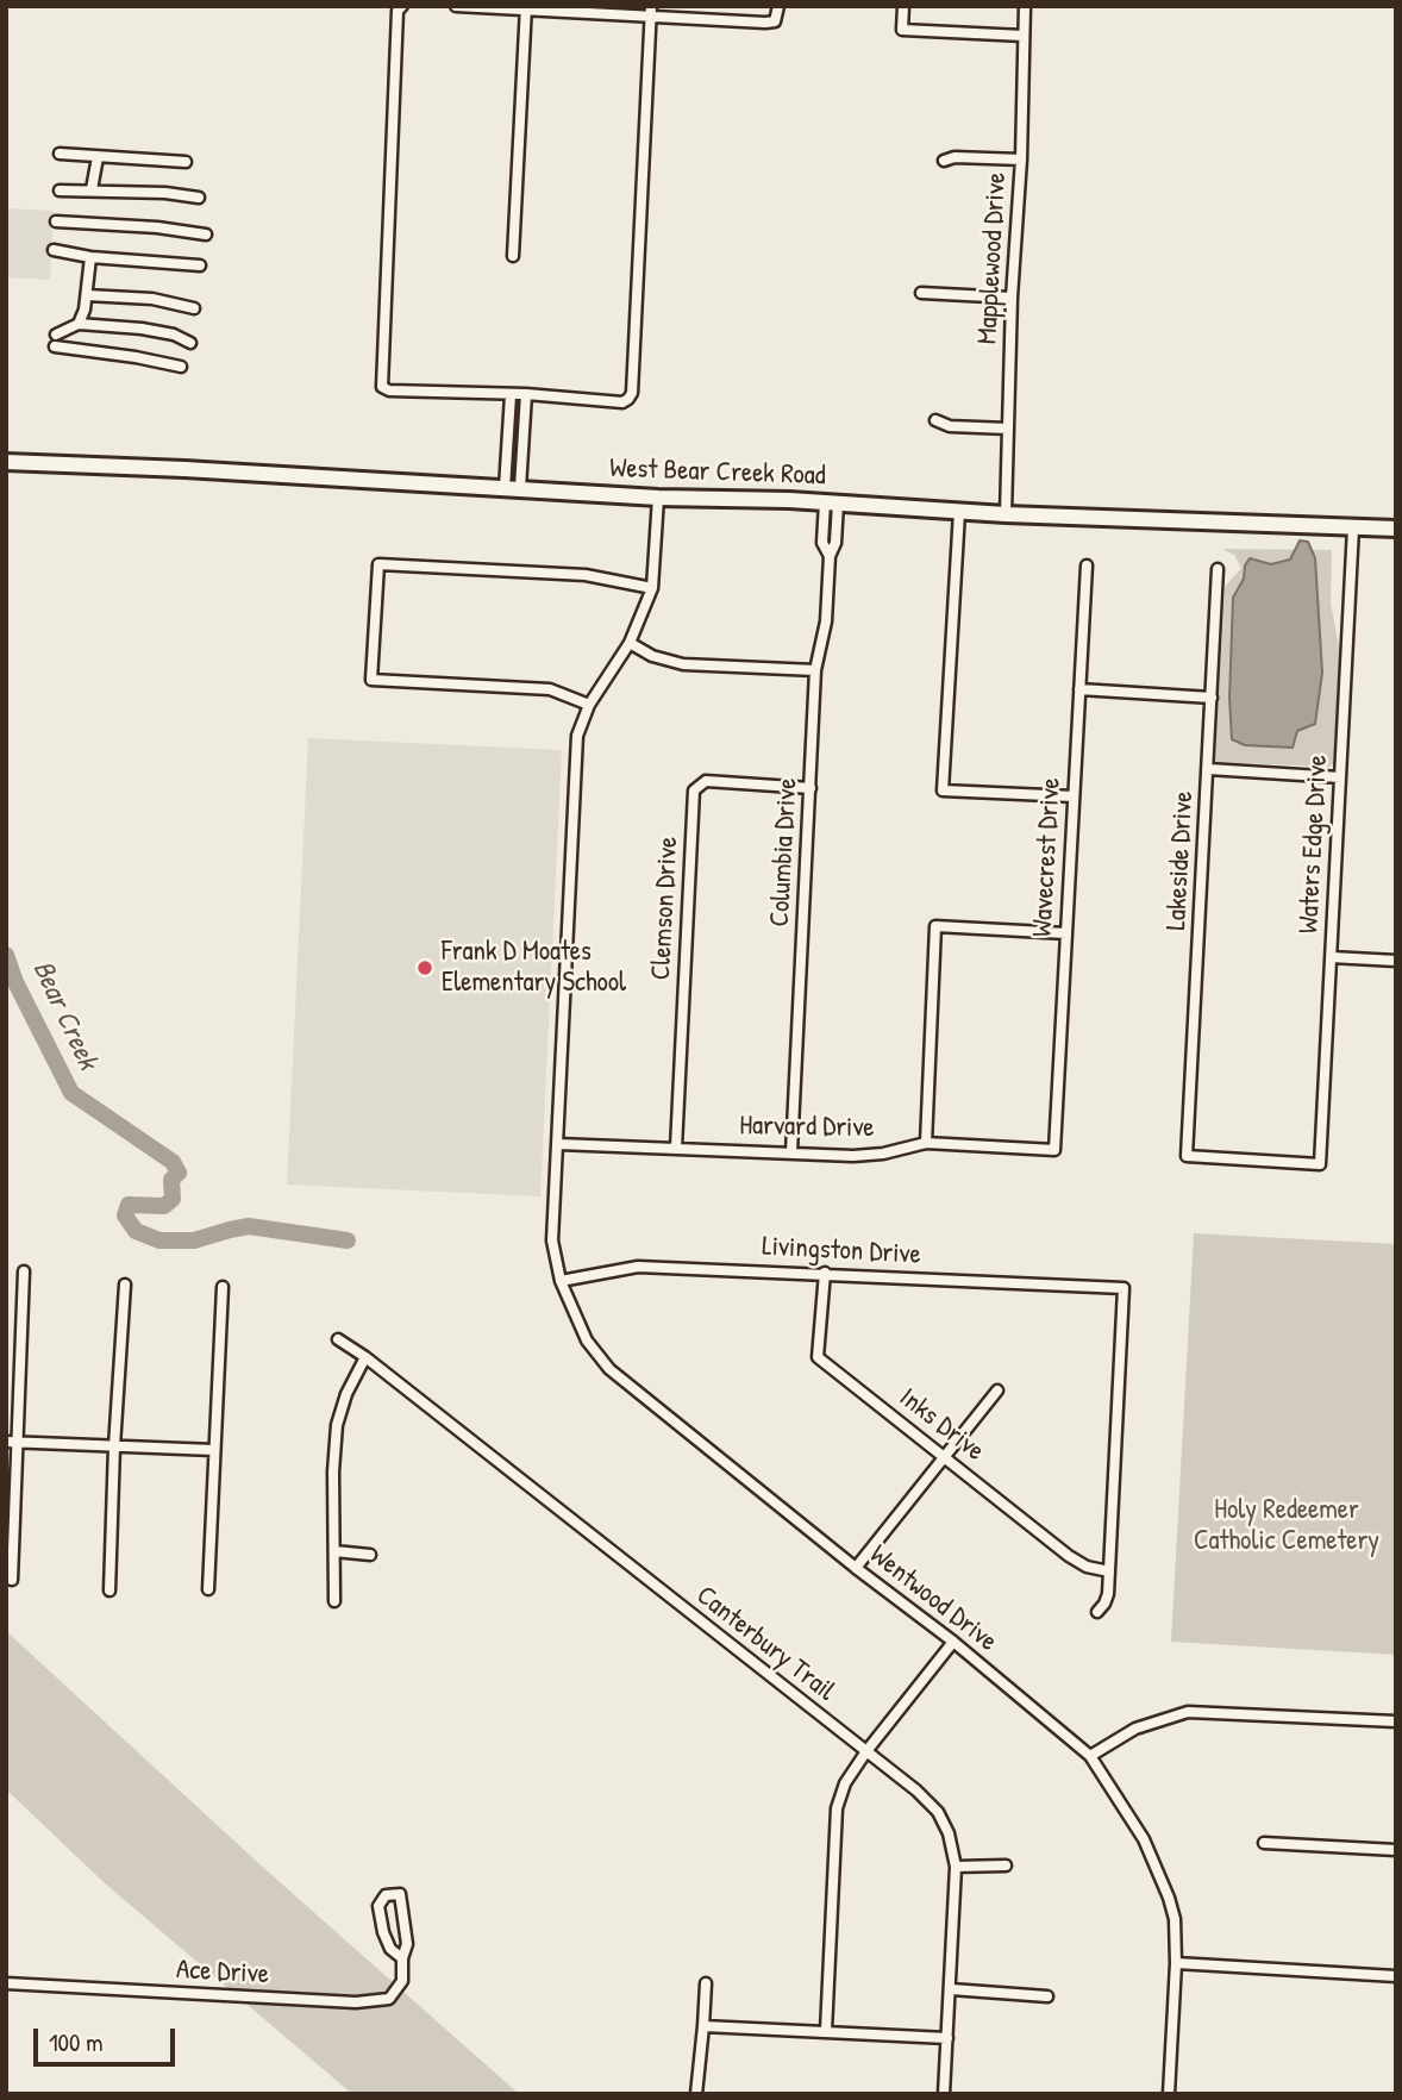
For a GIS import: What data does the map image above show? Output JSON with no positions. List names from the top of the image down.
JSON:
{
  "streets": {
    "main road": ["West Bear Creek Road"],
    "street": [
      "Mapplewood Drive",
      "Waters Edge Drive",
      "Columbia Drive",
      "Wavecrest Drive",
      "Lakeside Drive",
      "Clemson Drive",
      "Harvard Drive",
      "Livingston Drive",
      "Inks Drive",
      "Wentwood Drive",
      "Canterbury Trail",
      "Ace Drive"
    ]
  },
  "crossings": [
    ["Mapplewood Drive", "West Bear Creek Road"],
    ["West Bear Creek Road", "Waters Edge Drive"],
    ["West Bear Creek Road", "Columbia Drive"],
    ["West Bear Creek Road", "Wentwood Drive"],
    ["Waters Edge Drive", "Lakeside Drive"],
    ["Columbia Drive", "Clemson Drive"],
    ["Columbia Drive", "Harvard Drive"],
    ["Wavecrest Drive", "Harvard Drive"],
    ["Clemson Drive", "Harvard Drive"],
    ["Harvard Drive", "Wentwood Drive"],
    ["Livingston Drive", "Inks Drive"],
    ["Livingston Drive", "Wentwood Drive"]
  ],
  "water": ["Bear Creek"],
  "parks": ["Holy Redeemer Catholic Cemetery"],
  "places": ["Frank D Moates Elementary School"],
  "scale_bar": "100 m"
}
